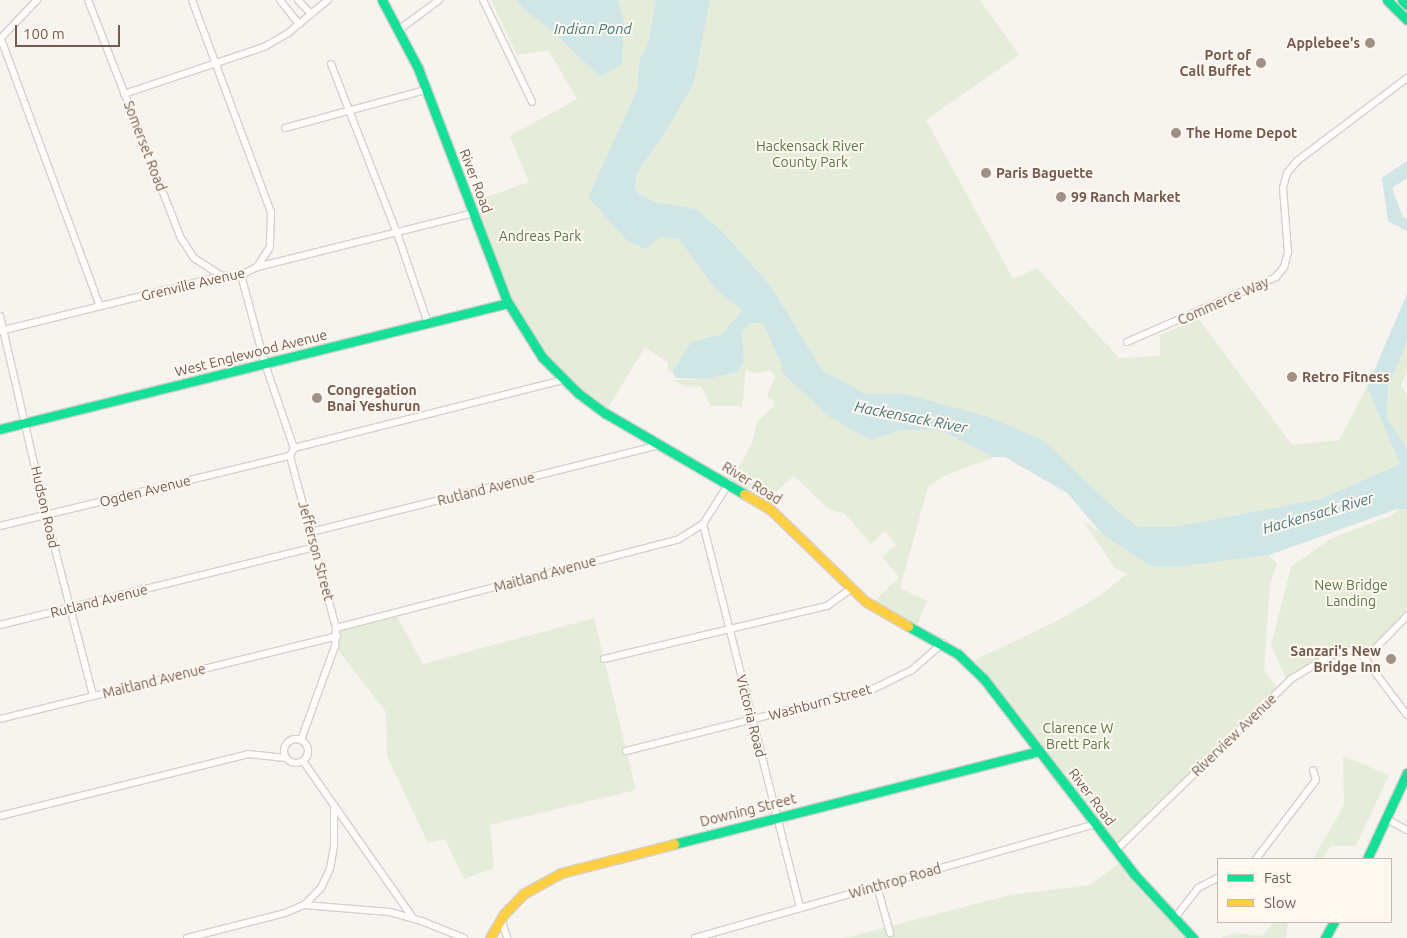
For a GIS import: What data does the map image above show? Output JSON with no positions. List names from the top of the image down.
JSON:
{
  "streets": {
    "main road": ["River Road", "West Englewood Avenue", "Downing Street"],
    "street": [
      "Somerset Road",
      "Grenville Avenue",
      "Commerce Way",
      "Rutland Avenue",
      "Ogden Avenue",
      "Hudson Road",
      "Jefferson Street",
      "Maitland Avenue",
      "Washburn Street",
      "Victoria Road",
      "Riverview Avenue",
      "Winthrop Road"
    ]
  },
  "crossings": [
    ["Somerset Road", "Grenville Avenue"],
    ["River Road", "Grenville Avenue"],
    ["River Road", "West Englewood Avenue"],
    ["River Road", "Rutland Avenue"],
    ["River Road", "Maitland Avenue"],
    ["River Road", "Washburn Street"],
    ["River Road", "Riverview Avenue"],
    ["River Road", "Downing Street"],
    ["River Road", "Winthrop Road"],
    ["Grenville Avenue", "Hudson Road"],
    ["West Englewood Avenue", "Hudson Road"],
    ["Rutland Avenue", "Hudson Road"],
    ["Rutland Avenue", "Jefferson Street"],
    ["Ogden Avenue", "Hudson Road"],
    ["Ogden Avenue", "Jefferson Street"],
    ["Hudson Road", "Maitland Avenue"],
    ["Jefferson Street", "Maitland Avenue"],
    ["Maitland Avenue", "Victoria Road"],
    ["Washburn Street", "Victoria Road"],
    ["Victoria Road", "Downing Street"],
    ["Victoria Road", "Winthrop Road"]
  ],
  "water": ["Indian Pond", "Hackensack River"],
  "parks": [
    "Hackensack River County Park",
    "Andreas Park",
    "New Bridge Landing",
    "Clarence W Brett Park"
  ],
  "places": [
    "Applebee's",
    "Port of Call Buffet",
    "The Home Depot",
    "Paris Baguette",
    "99 Ranch Market",
    "Retro Fitness",
    "Congregation Bnai Yeshurun",
    "Sanzari's New Bridge Inn"
  ],
  "legend": ["Fast", "Slow"],
  "scale_bar": "100 m"
}
